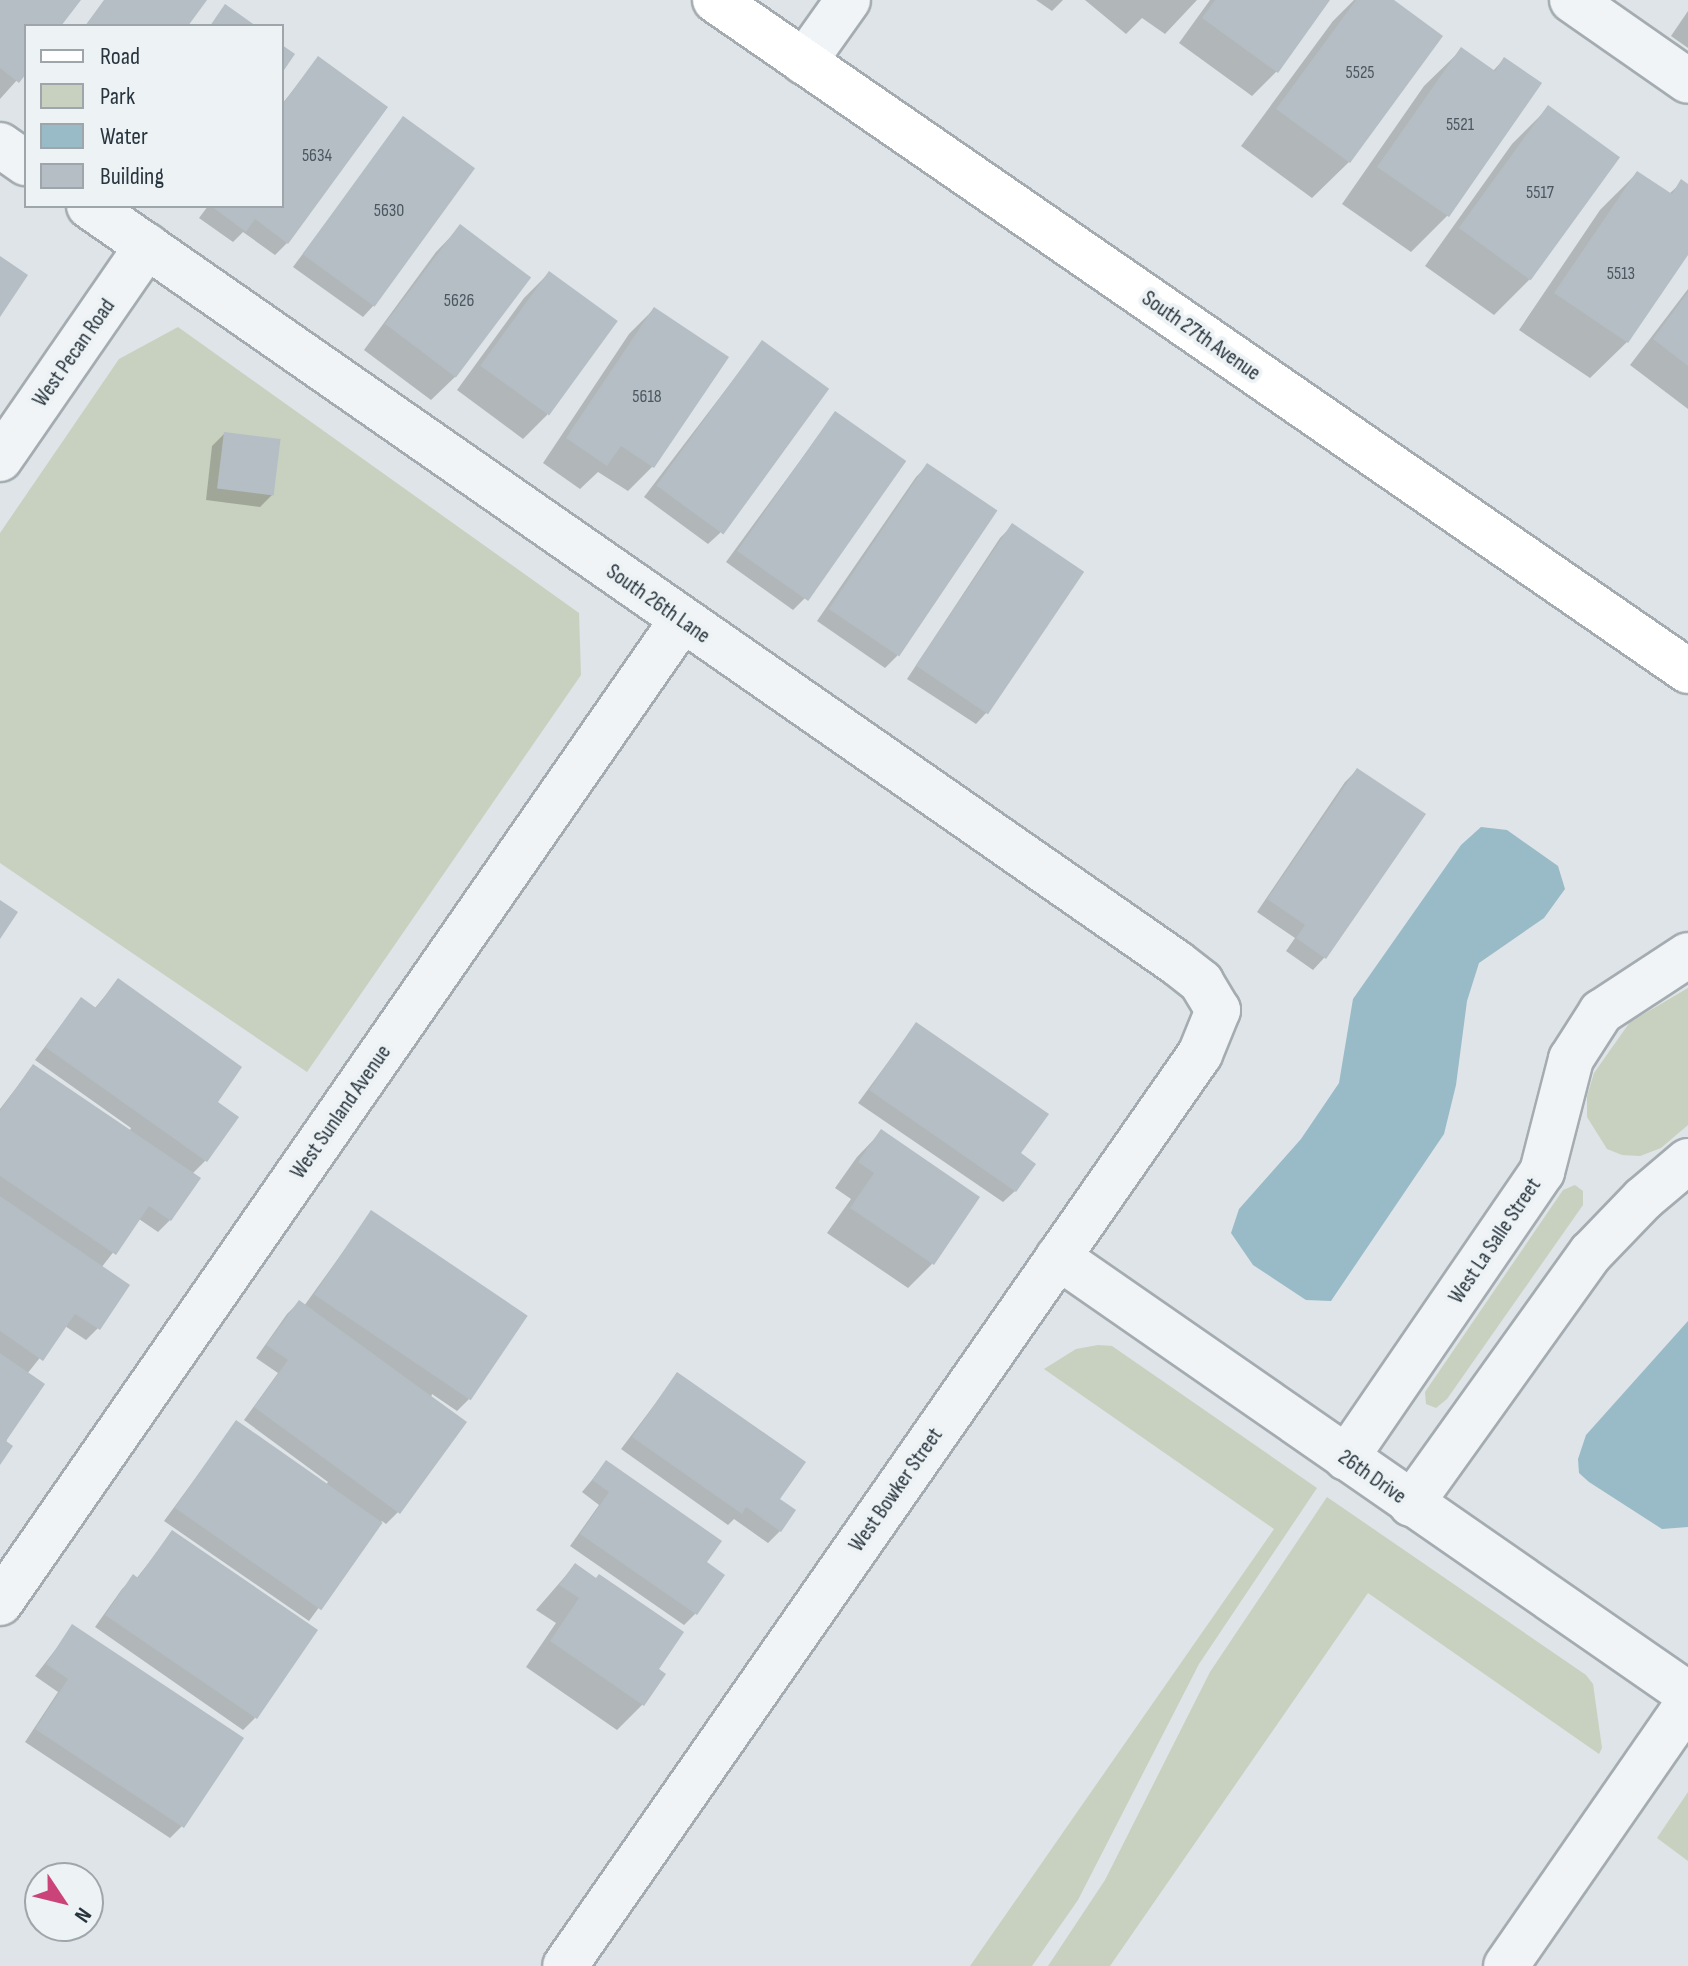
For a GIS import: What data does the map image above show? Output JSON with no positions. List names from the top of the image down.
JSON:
{
  "streets": {
    "main road": ["South 27th Avenue"],
    "street": [
      "West Pecan Road",
      "South 26th Lane",
      "West Sunland Avenue",
      "West La Salle Street",
      "26th Drive",
      "West Bowker Street"
    ]
  },
  "crossings": [
    ["West Pecan Road", "South 26th Lane"],
    ["South 26th Lane", "West Sunland Avenue"],
    ["South 26th Lane", "West Bowker Street"],
    ["West La Salle Street", "26th Drive"],
    ["26th Drive", "West Bowker Street"]
  ],
  "house_numbers": [
    "5525",
    "5521",
    "5634",
    "5517",
    "5630",
    "5513",
    "5626",
    "5618"
  ],
  "legend": [
    "Road",
    "Park",
    "Water",
    "Building"
  ],
  "north": "bottom right"
}
